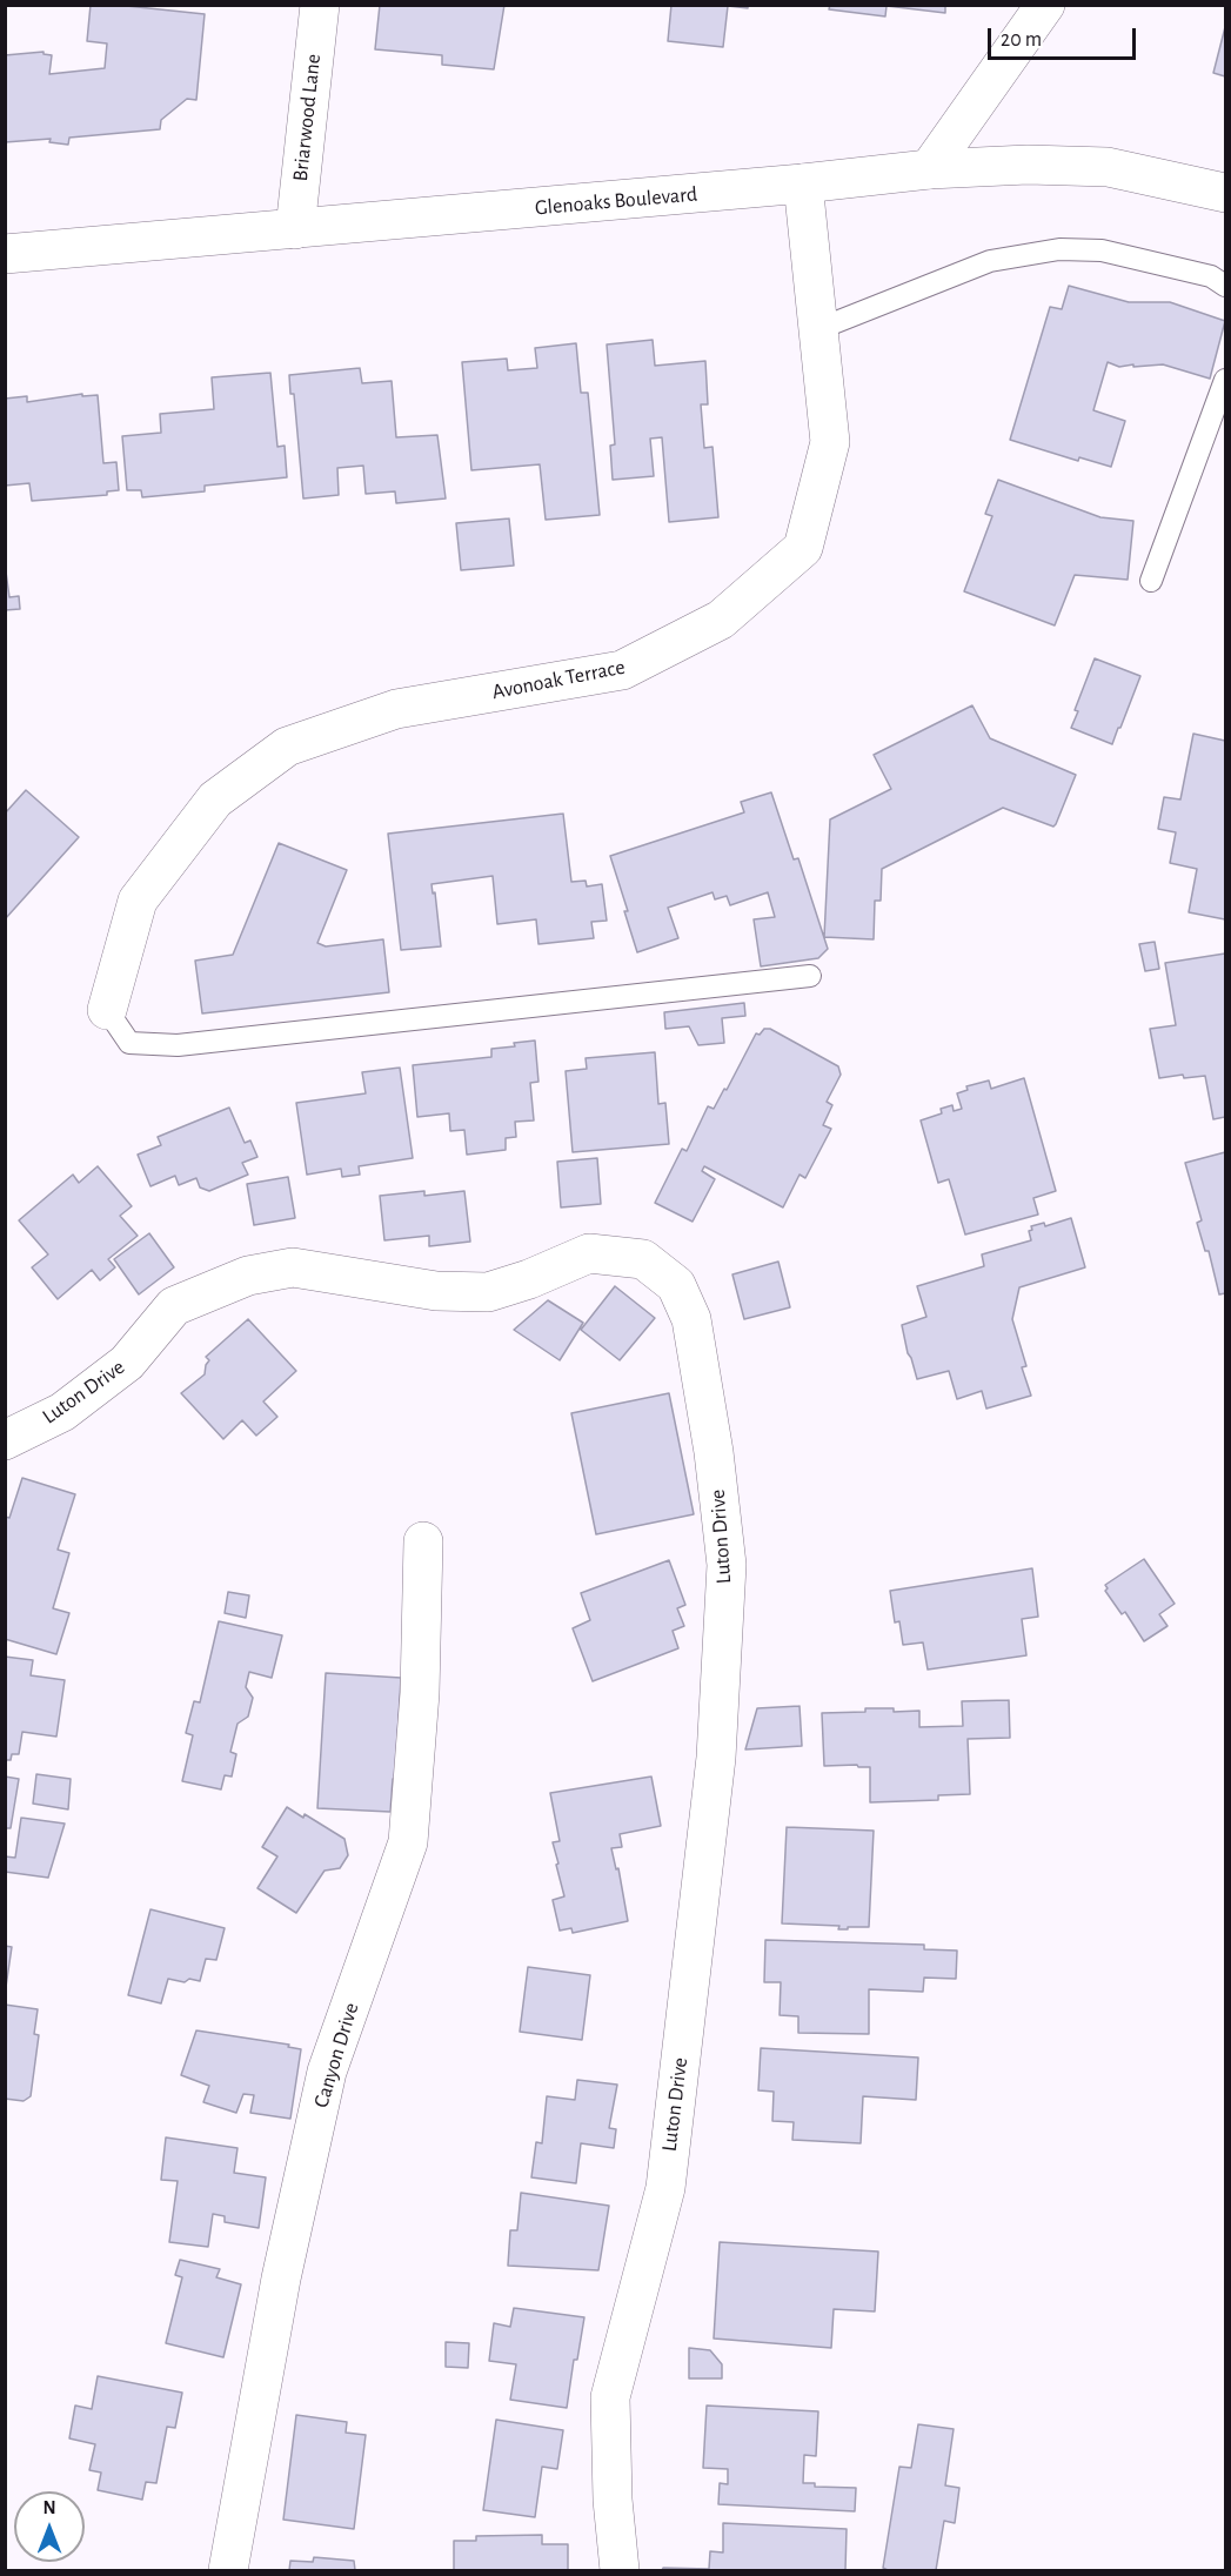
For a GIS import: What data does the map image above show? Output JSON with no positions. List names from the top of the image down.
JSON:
{
  "streets": {
    "street": [
      "Briarwood Lane",
      "Glenoaks Boulevard",
      "Avonoak Terrace",
      "Luton Drive",
      "Canyon Drive"
    ]
  },
  "crossings": [
    ["Briarwood Lane", "Glenoaks Boulevard"],
    ["Glenoaks Boulevard", "Avonoak Terrace"]
  ],
  "scale_bar": "20 m",
  "north": "top"
}
